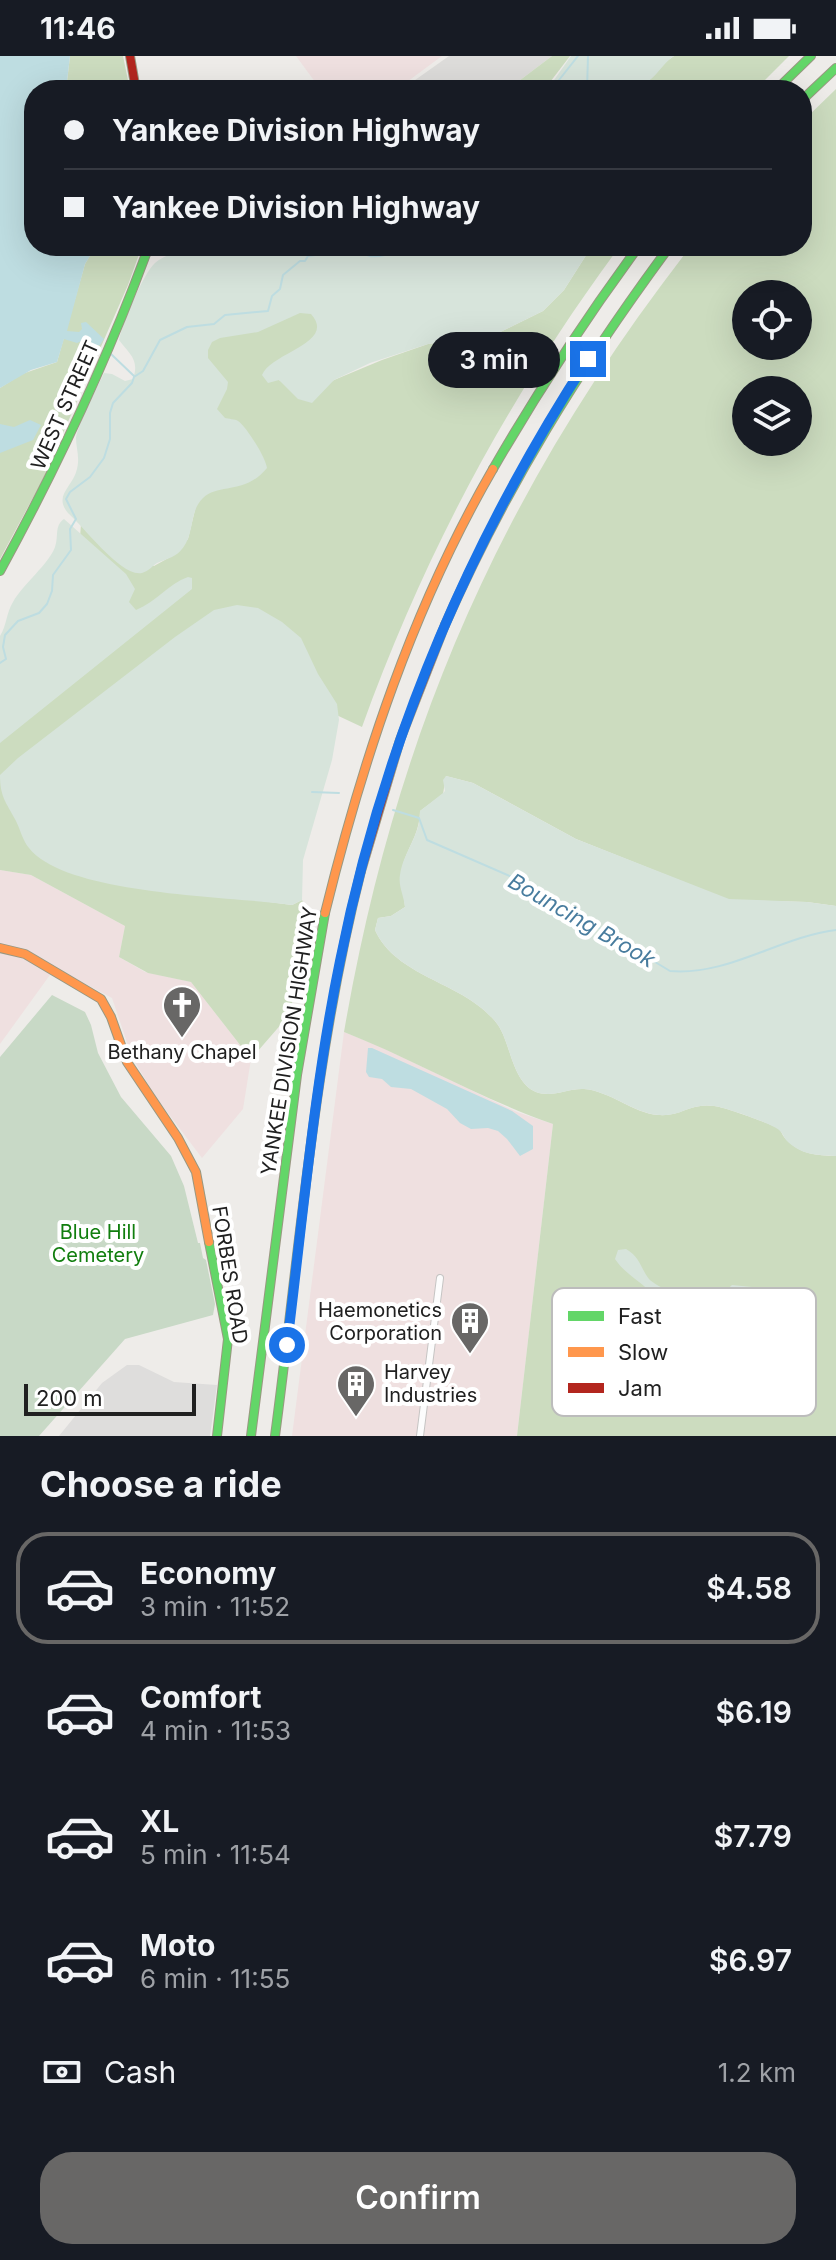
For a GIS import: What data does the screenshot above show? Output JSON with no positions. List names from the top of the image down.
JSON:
{
  "streets": {
    "main road": ["WEST STREET", "YANKEE DIVISION HIGHWAY", "FORBES ROAD"]
  },
  "water": ["Bouncing Brook"],
  "parks": ["Blue Hill Cemetery"],
  "places": {
    "church": ["Bethany Chapel"],
    "building": ["Haemonetics Corporation", "Harvey Industries"]
  },
  "legend": ["Fast", "Slow", "Jam"],
  "scale_bar": "200 m",
  "page": {
    "status": "11:46",
    "banner": ["Yankee Division Highway", "Yankee Division Highway"],
    "bubble": "3 min",
    "scale": "200 m",
    "heading": "Choose a ride",
    "list": [
      {
        "name": "Economy",
        "note": "3 min · 11:52",
        "value": "$4.58"
      },
      {
        "name": "Comfort",
        "note": "4 min · 11:53",
        "value": "$6.19"
      },
      {
        "name": "XL",
        "note": "5 min · 11:54",
        "value": "$7.79"
      },
      {
        "name": "Moto",
        "note": "6 min · 11:55",
        "value": "$6.97"
      }
    ],
    "pay": ["Cash", "1.2 km"],
    "buttons": "Confirm"
  }
}
